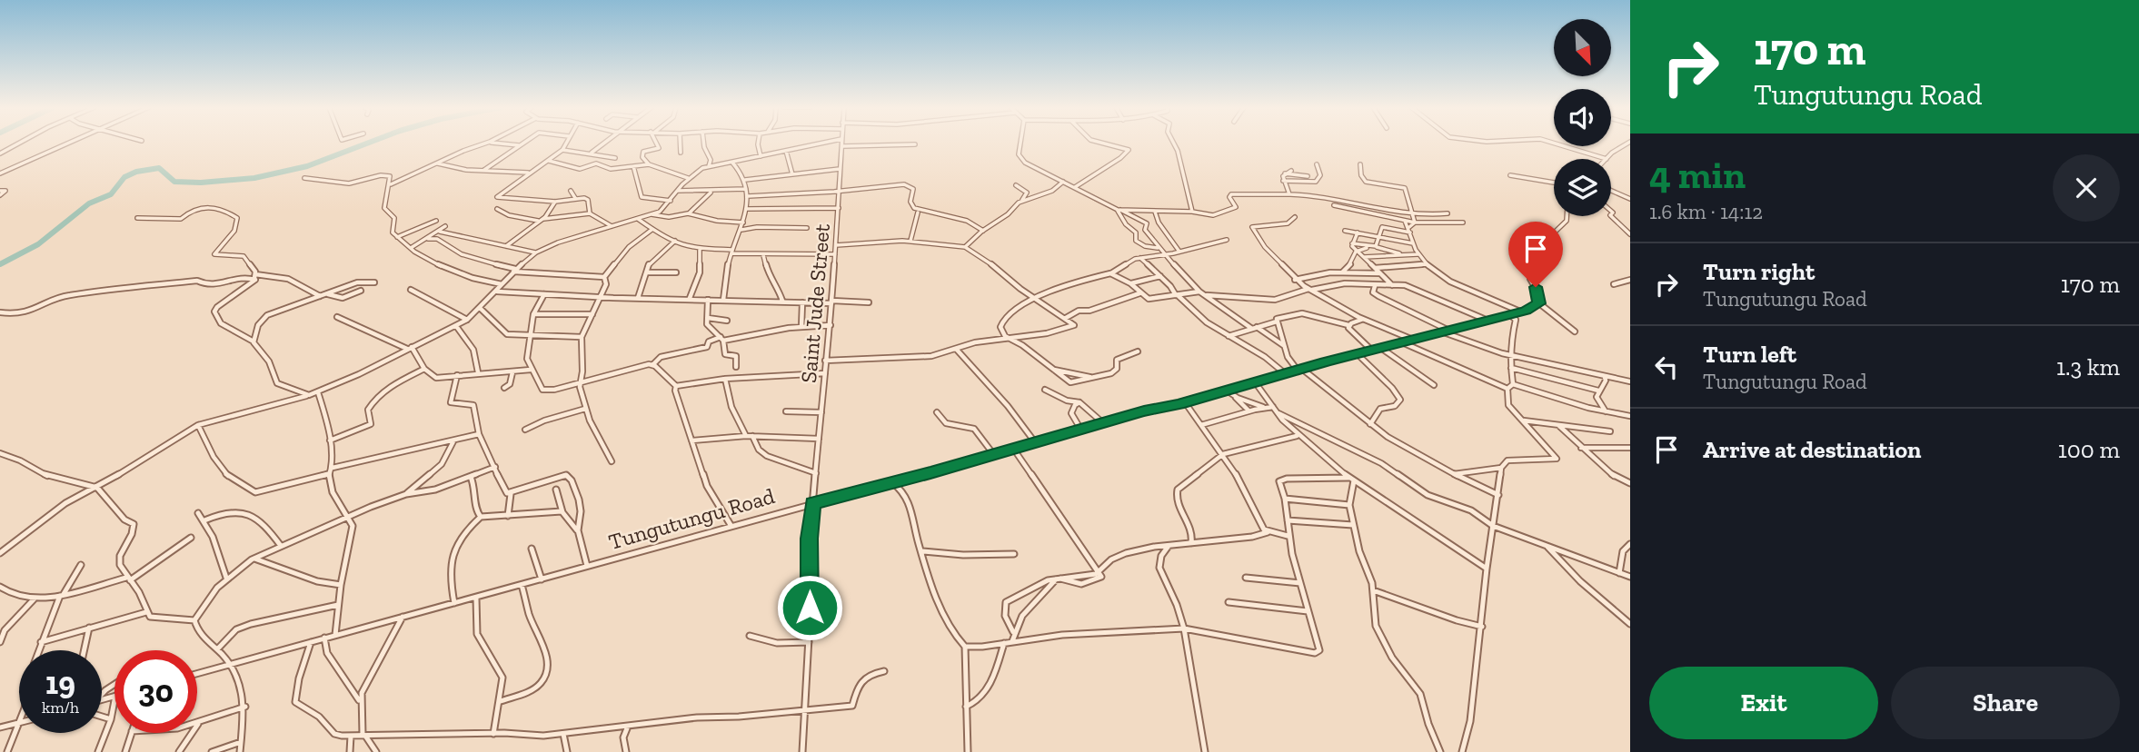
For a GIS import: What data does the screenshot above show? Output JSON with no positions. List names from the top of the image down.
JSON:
{
  "streets": {
    "street": ["Saint Jude Street", "Tungutungu Road"]
  },
  "crossings": [
    ["Saint Jude Street", "Tungutungu Road"]
  ],
  "north": "bottom right",
  "page": {
    "turn": ["170 m", "Tungutungu Road"],
    "heading": ["4 min", "1.6 km · 14:12"],
    "list": [
      {
        "name": "Turn right",
        "note": "Tungutungu Road",
        "value": "170 m"
      },
      {
        "name": "Turn left",
        "note": "Tungutungu Road",
        "value": "1.3 km"
      },
      {
        "name": "Arrive at destination",
        "value": "100 m"
      }
    ],
    "speed": "19 km/h",
    "limit": "30",
    "buttons": ["Exit", "Share"]
  }
}
